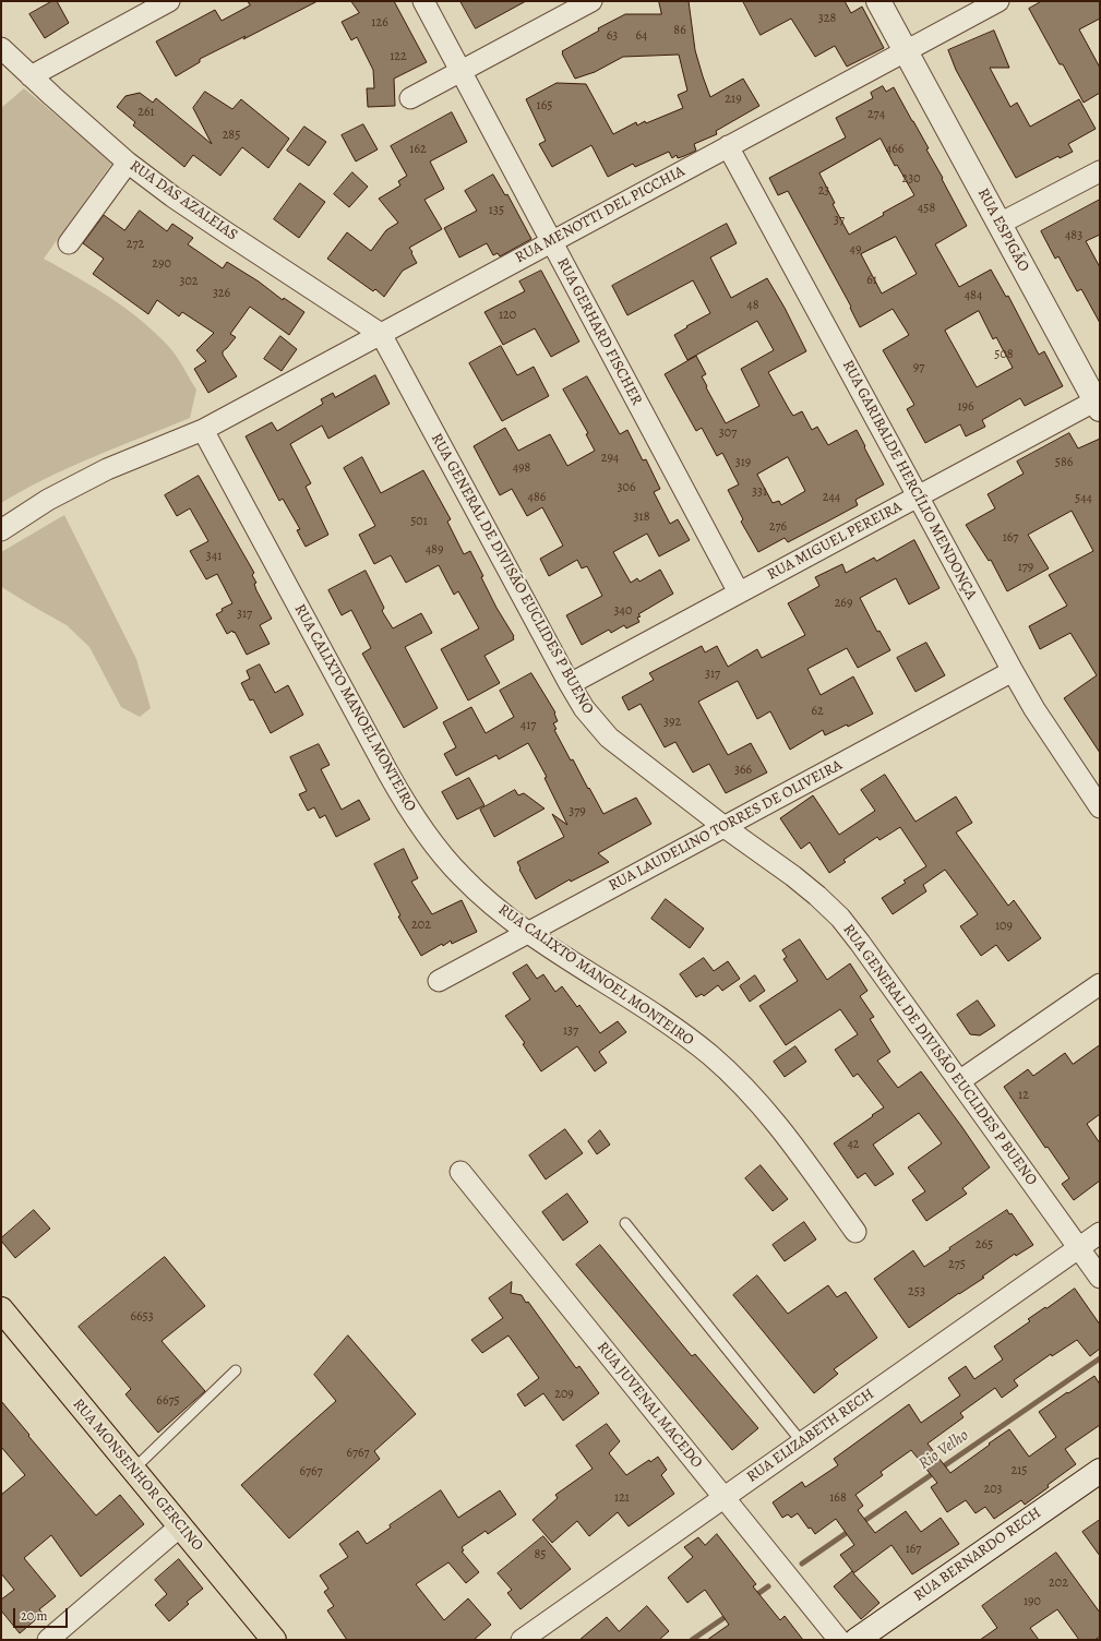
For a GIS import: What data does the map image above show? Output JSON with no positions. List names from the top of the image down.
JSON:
{
  "streets": {
    "main road": ["RUA MONSENHOR GERCINO"],
    "street": [
      "RUA DAS AZALEIAS",
      "RUA MENOTTI DEL PICCHIA",
      "RUA ESPIGÃO",
      "RUA GERHARD FISCHER",
      "RUA GARIBALDE HERCÍLIO MENDONÇA",
      "RUA MIGUEL PEREIRA",
      "RUA GENERAL DE DIVISÃO EUCLIDES P BUENO",
      "RUA CALIXTO MANOEL MONTEIRO",
      "RUA LAUDELINO TORRES DE OLIVEIRA",
      "RUA JUVENAL MACEDO",
      "RUA ELIZABETH RECH",
      "RUA BERNARDO RECH"
    ]
  },
  "crossings": [
    ["RUA DAS AZALEIAS", "RUA MENOTTI DEL PICCHIA"],
    ["RUA DAS AZALEIAS", "RUA GENERAL DE DIVISÃO EUCLIDES P BUENO"],
    ["RUA MENOTTI DEL PICCHIA", "RUA ESPIGÃO"],
    ["RUA MENOTTI DEL PICCHIA", "RUA GERHARD FISCHER"],
    ["RUA MENOTTI DEL PICCHIA", "RUA GARIBALDE HERCÍLIO MENDONÇA"],
    ["RUA MENOTTI DEL PICCHIA", "RUA GENERAL DE DIVISÃO EUCLIDES P BUENO"],
    ["RUA MENOTTI DEL PICCHIA", "RUA CALIXTO MANOEL MONTEIRO"],
    ["RUA ESPIGÃO", "RUA MIGUEL PEREIRA"],
    ["RUA GERHARD FISCHER", "RUA MIGUEL PEREIRA"],
    ["RUA GARIBALDE HERCÍLIO MENDONÇA", "RUA MIGUEL PEREIRA"],
    ["RUA GARIBALDE HERCÍLIO MENDONÇA", "RUA LAUDELINO TORRES DE OLIVEIRA"],
    ["RUA MIGUEL PEREIRA", "RUA GENERAL DE DIVISÃO EUCLIDES P BUENO"],
    ["RUA GENERAL DE DIVISÃO EUCLIDES P BUENO", "RUA LAUDELINO TORRES DE OLIVEIRA"],
    ["RUA GENERAL DE DIVISÃO EUCLIDES P BUENO", "RUA ELIZABETH RECH"],
    ["RUA CALIXTO MANOEL MONTEIRO", "RUA LAUDELINO TORRES DE OLIVEIRA"],
    ["RUA JUVENAL MACEDO", "RUA ELIZABETH RECH"]
  ],
  "water": ["Rio Velho"],
  "house_numbers": [
    "328",
    "126",
    "86",
    "63",
    "64",
    "122",
    "219",
    "165",
    "261",
    "274",
    "285",
    "162",
    "466",
    "230",
    "23",
    "458",
    "135",
    "37",
    "483",
    "272",
    "49",
    "290",
    "61",
    "302",
    "326",
    "484",
    "48",
    "120",
    "508",
    "97",
    "196",
    "307",
    "294",
    "319",
    "586",
    "498",
    "306",
    "331",
    "486",
    "244",
    "544",
    "318",
    "501",
    "276",
    "167",
    "489",
    "341",
    "179",
    "269",
    "340",
    "317",
    "317",
    "62",
    "392",
    "417",
    "366",
    "379",
    "202",
    "109",
    "137",
    "12",
    "42",
    "265",
    "275",
    "253",
    "6653",
    "209",
    "6675",
    "6767",
    "215",
    "6767",
    "203",
    "121",
    "168",
    "167",
    "85",
    "202",
    "190"
  ],
  "scale_bar": "20 m"
}
